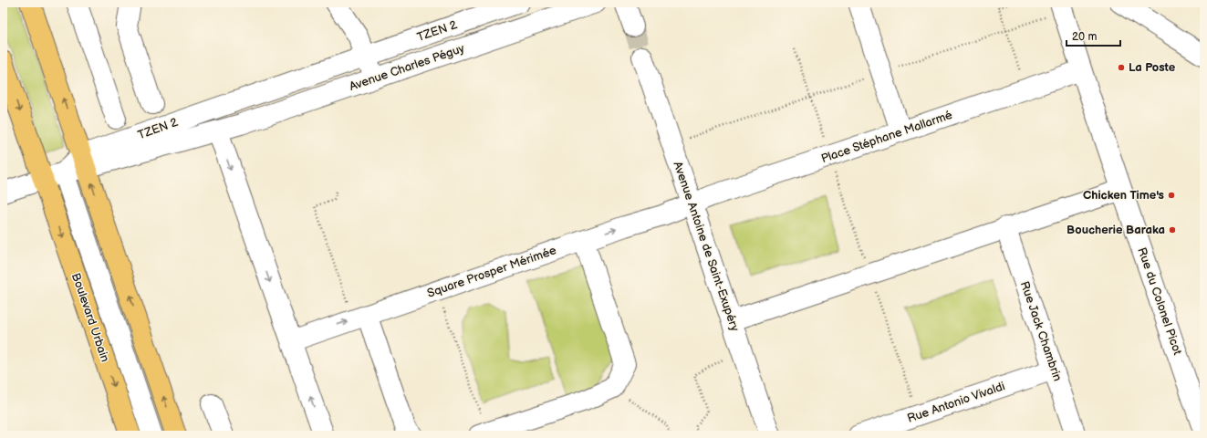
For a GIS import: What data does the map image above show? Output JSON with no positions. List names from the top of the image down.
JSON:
{
  "streets": {
    "main road": ["Boulevard Urbain"],
    "street": [
      "TZEN 2",
      "Avenue Charles Péguy",
      "Place Stéphane Mallarmé",
      "Avenue Antoine de Saint-Exupéry",
      "Square Prosper Mérimée",
      "Rue du Colonel Picot",
      "Rue Jack Chambrin",
      "Rue Antonio Vivaldi"
    ]
  },
  "crossings": [
    ["TZEN 2", "Avenue Charles Péguy"],
    ["Place Stéphane Mallarmé", "Avenue Antoine de Saint-Exupéry"],
    ["Place Stéphane Mallarmé", "Square Prosper Mérimée"],
    ["Place Stéphane Mallarmé", "Rue du Colonel Picot"],
    ["Avenue Antoine de Saint-Exupéry", "Square Prosper Mérimée"],
    ["Rue Jack Chambrin", "Rue Antonio Vivaldi"]
  ],
  "one_way": ["Square Prosper Mérimée"],
  "places": ["La Poste", "Chicken Time's", "Boucherie Baraka"],
  "scale_bar": "20 m"
}
